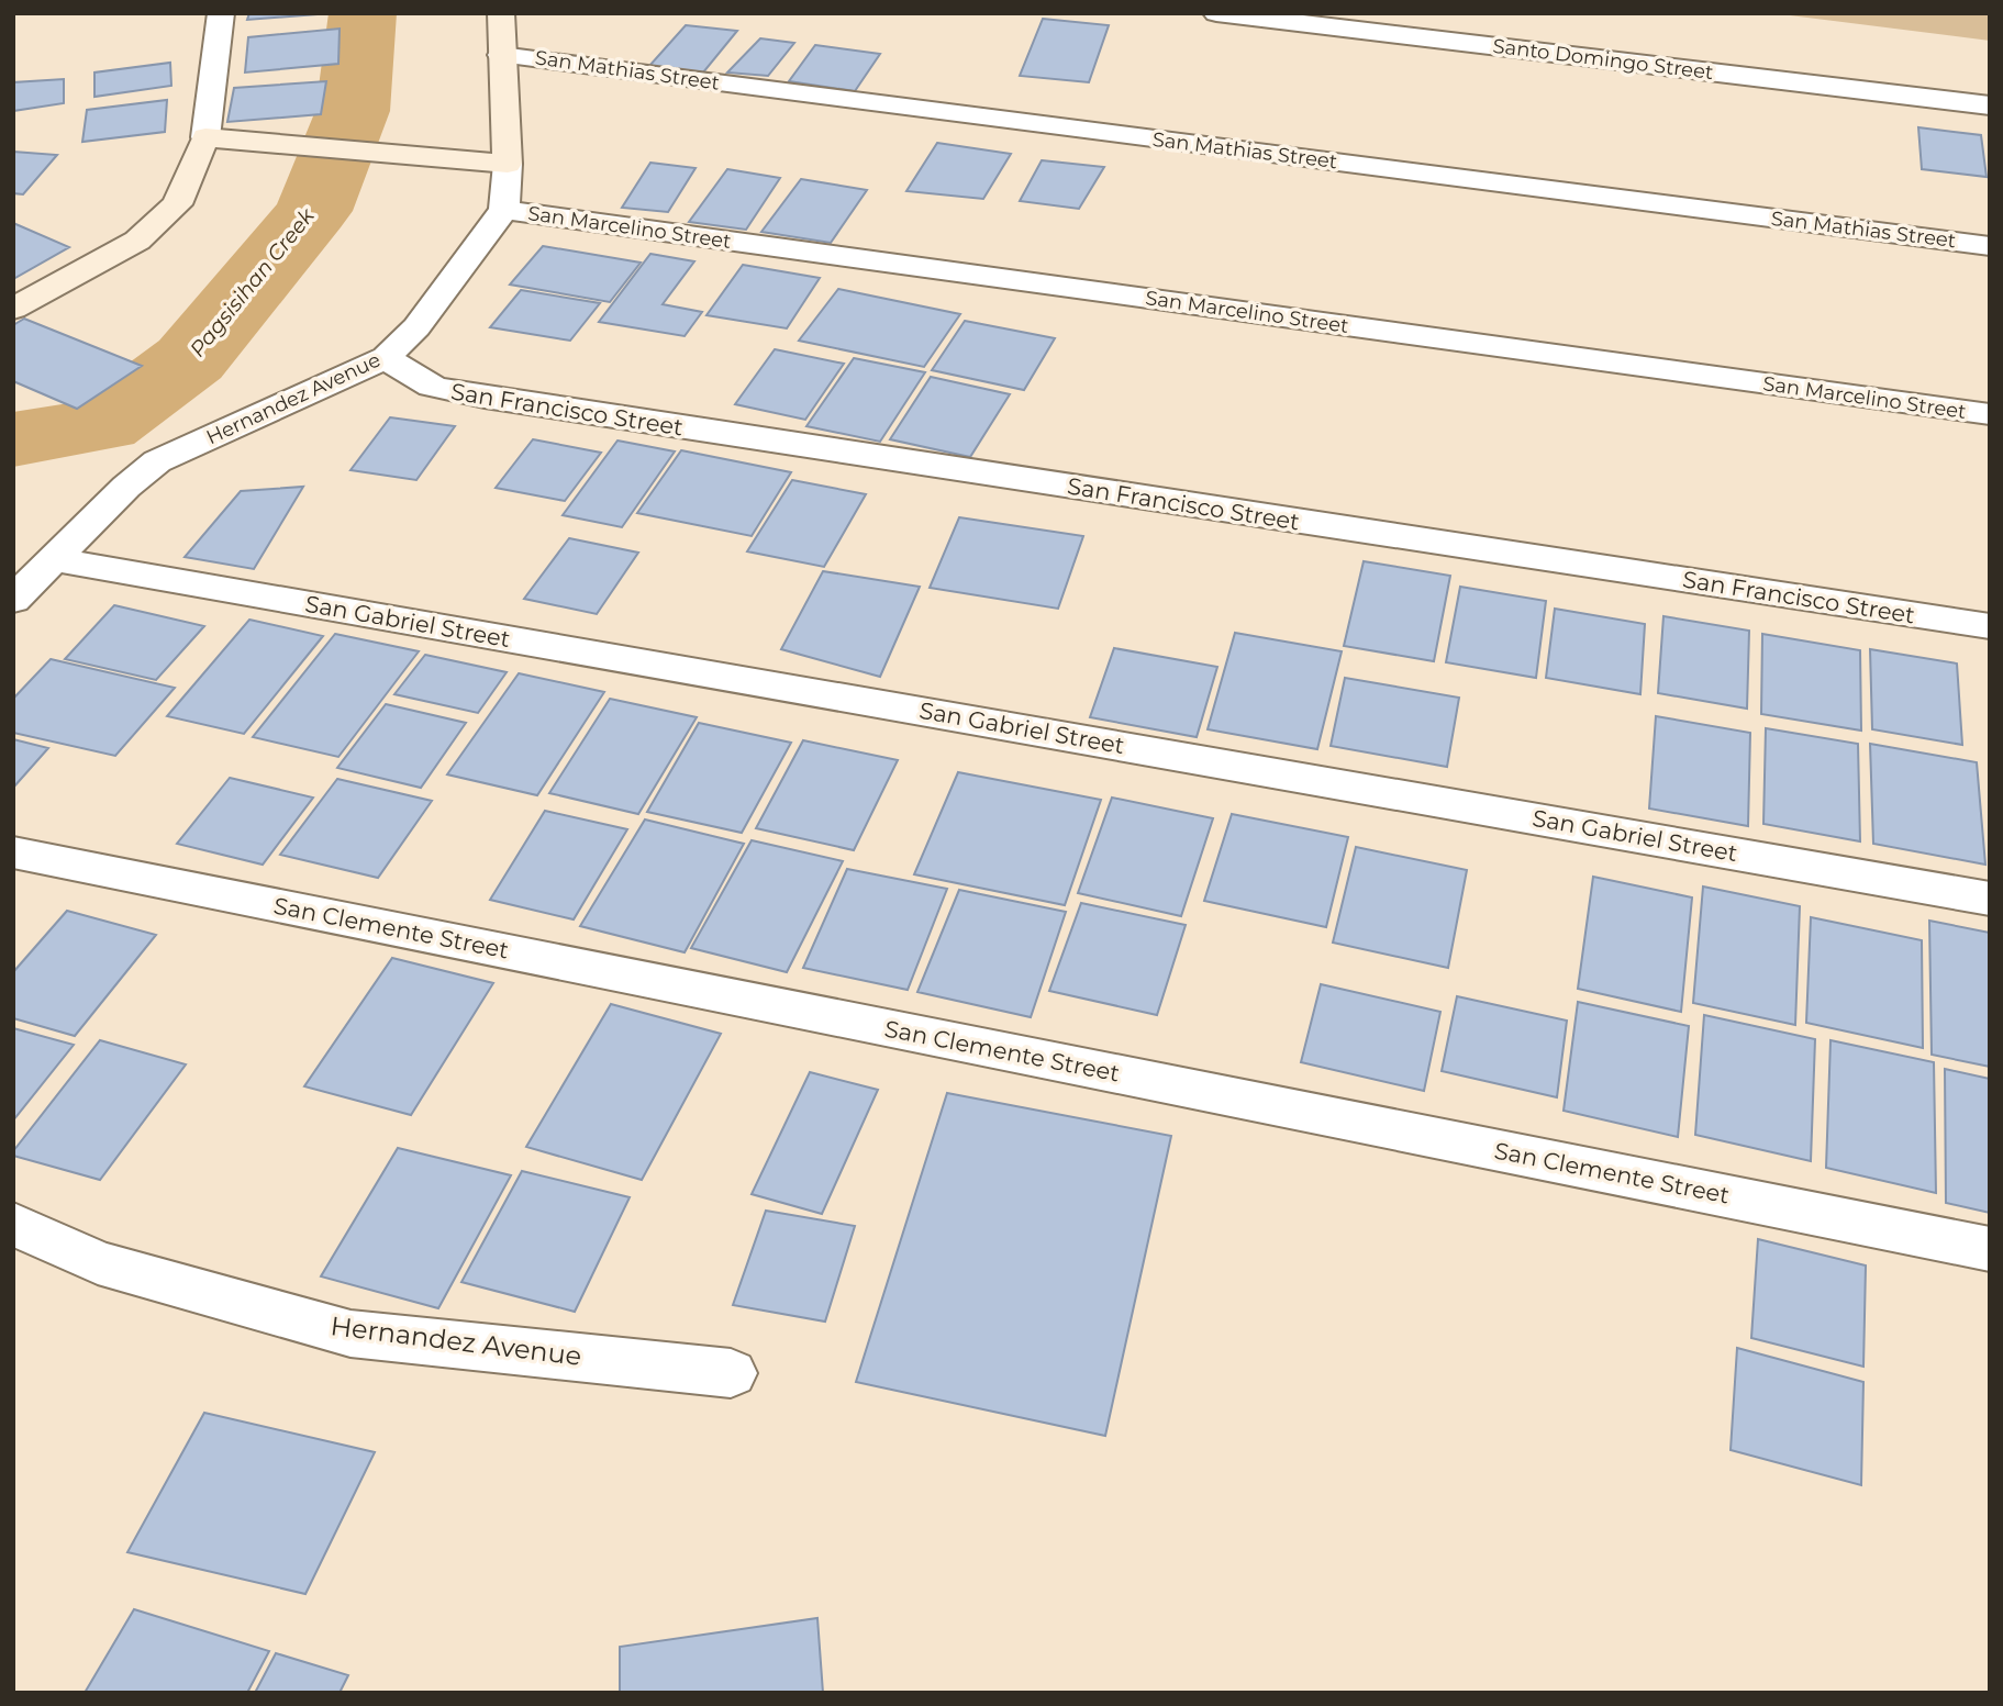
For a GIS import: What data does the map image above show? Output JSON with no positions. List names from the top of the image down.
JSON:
{
  "streets": {
    "street": [
      "Santo Domingo Street",
      "San Mathias Street",
      "San Marcelino Street",
      "Hernandez Avenue",
      "San Francisco Street",
      "San Gabriel Street",
      "San Clemente Street"
    ]
  },
  "crossings": [
    ["San Marcelino Street", "Hernandez Avenue"],
    ["Hernandez Avenue", "San Francisco Street"],
    ["Hernandez Avenue", "San Gabriel Street"]
  ],
  "water": ["Pagsisihan Creek"]
}
